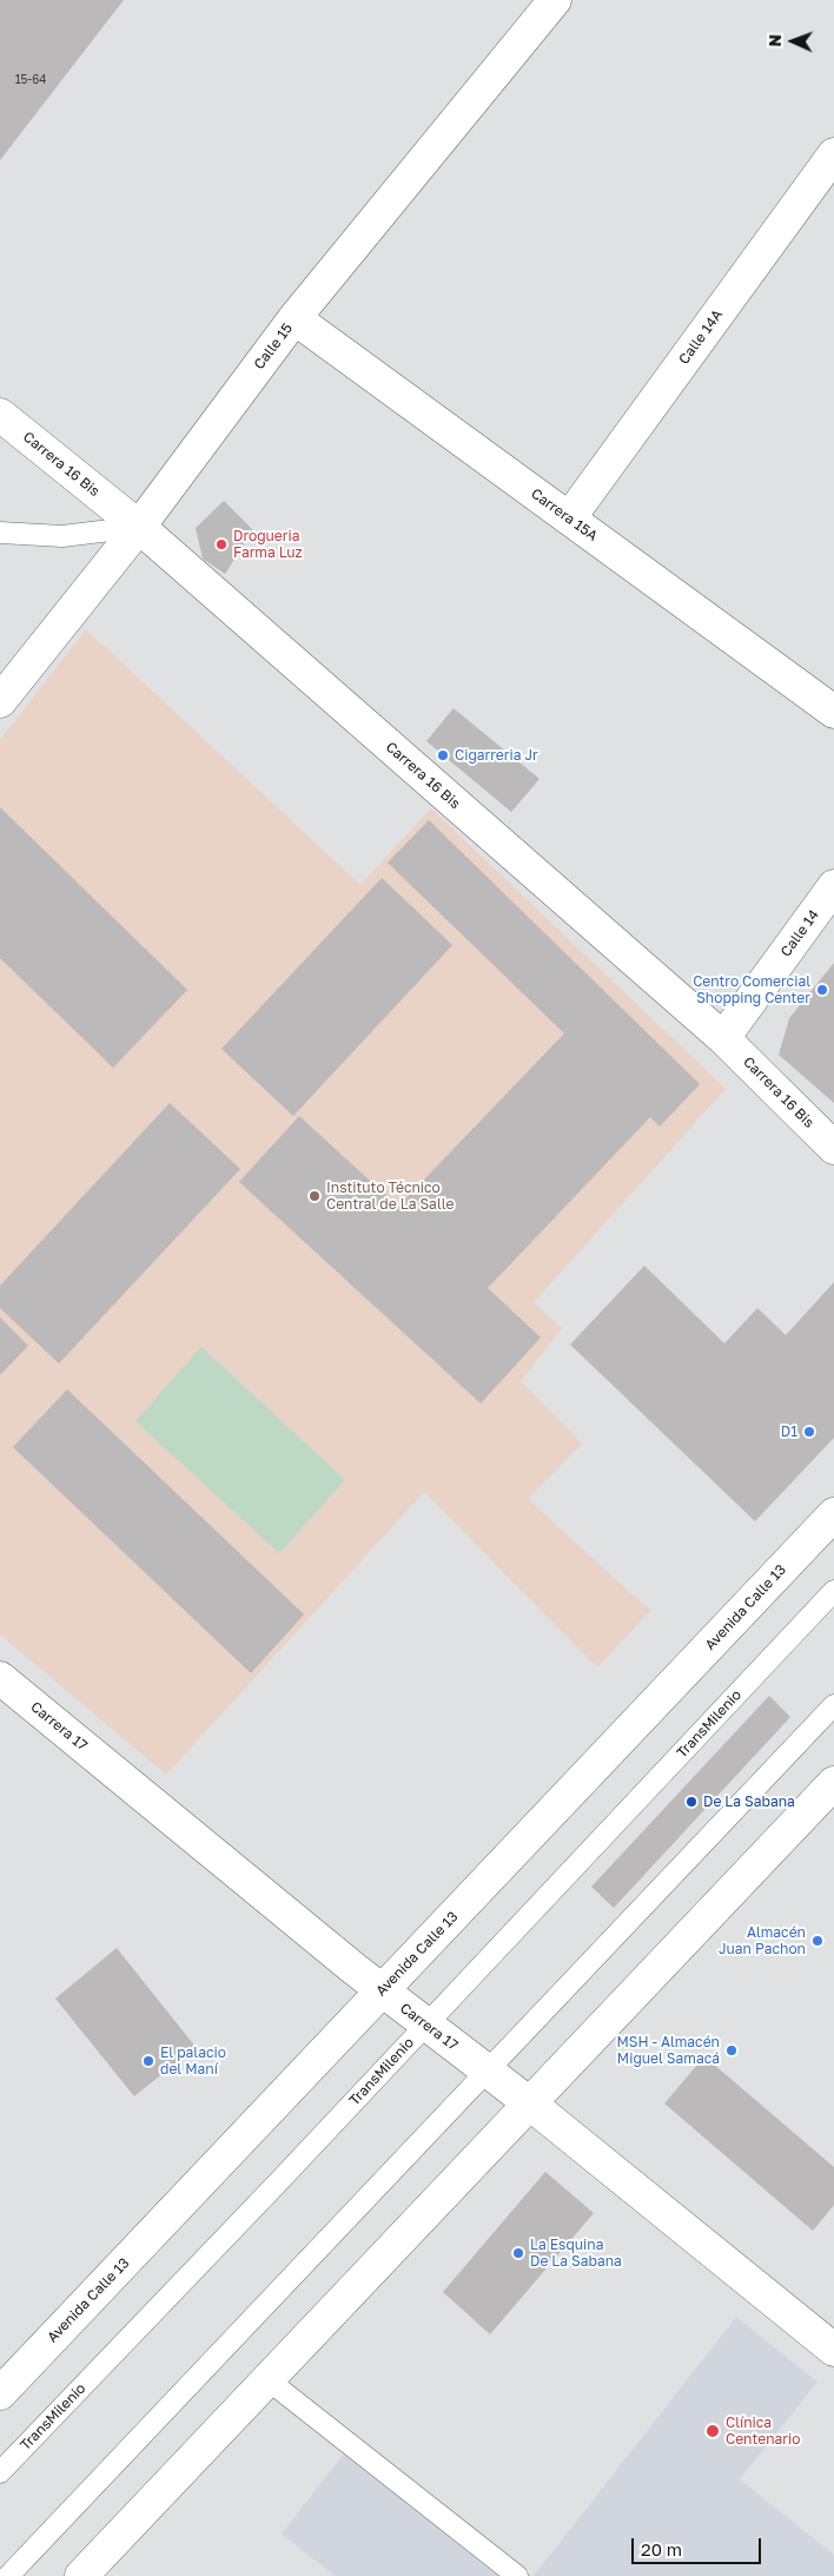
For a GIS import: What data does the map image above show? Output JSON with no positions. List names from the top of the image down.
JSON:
{
  "streets": {
    "street": [
      "Calle 14A",
      "Calle 15",
      "Carrera 16 Bis",
      "Carrera 15A",
      "Calle 14",
      "Avenida Calle 13",
      "Carrera 17"
    ],
    "lane": ["TransMilenio"]
  },
  "crossings": [
    ["Calle 14A", "Carrera 15A"],
    ["Calle 15", "Carrera 16 Bis"],
    ["Calle 15", "Carrera 15A"],
    ["Carrera 16 Bis", "Calle 14"],
    ["Avenida Calle 13", "Carrera 17"],
    ["TransMilenio", "Carrera 17"]
  ],
  "places": [
    "Drogueria Farma Luz",
    "Cigarreria Jr",
    "Centro Comercial Shopping Center",
    "Instituto Técnico Central de La Salle",
    "D1",
    "De La Sabana",
    "Almacén Juan Pachon",
    "MSH - Almacén Miguel Samacá",
    "El palacio del Maní",
    "La Esquina De La Sabana",
    "Clínica Centenario"
  ],
  "house_numbers": ["15-64"],
  "scale_bar": "20 m",
  "north": "left"
}
